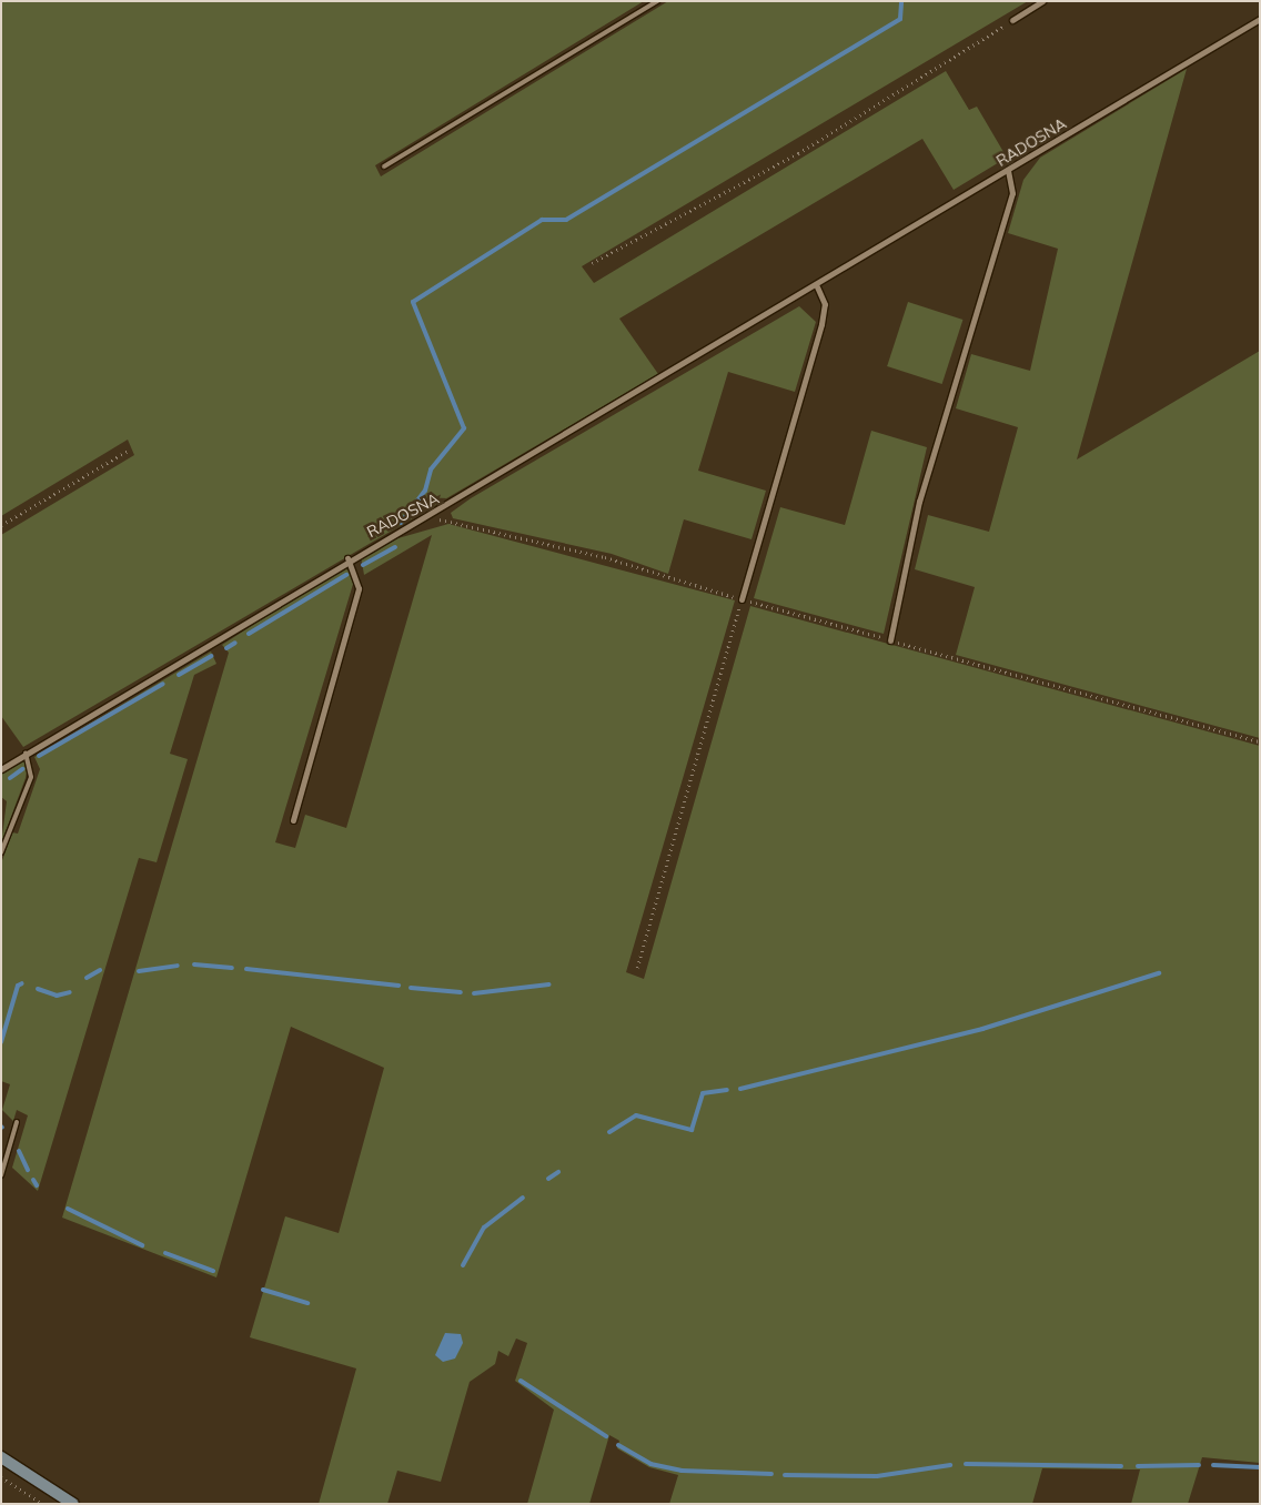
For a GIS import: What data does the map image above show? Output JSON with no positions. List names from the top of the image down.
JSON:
{
  "streets": {
    "street": ["RADOSNA"]
  }
}
